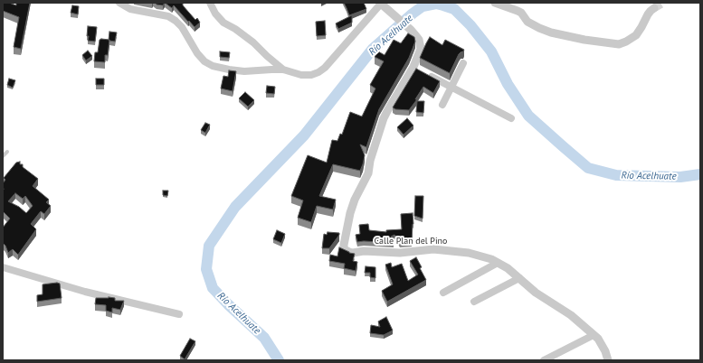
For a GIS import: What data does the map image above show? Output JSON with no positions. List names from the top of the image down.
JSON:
{
  "streets": {
    "street": ["Calle Plan del Pino"]
  },
  "water": ["Río Acelhuate"]
}
